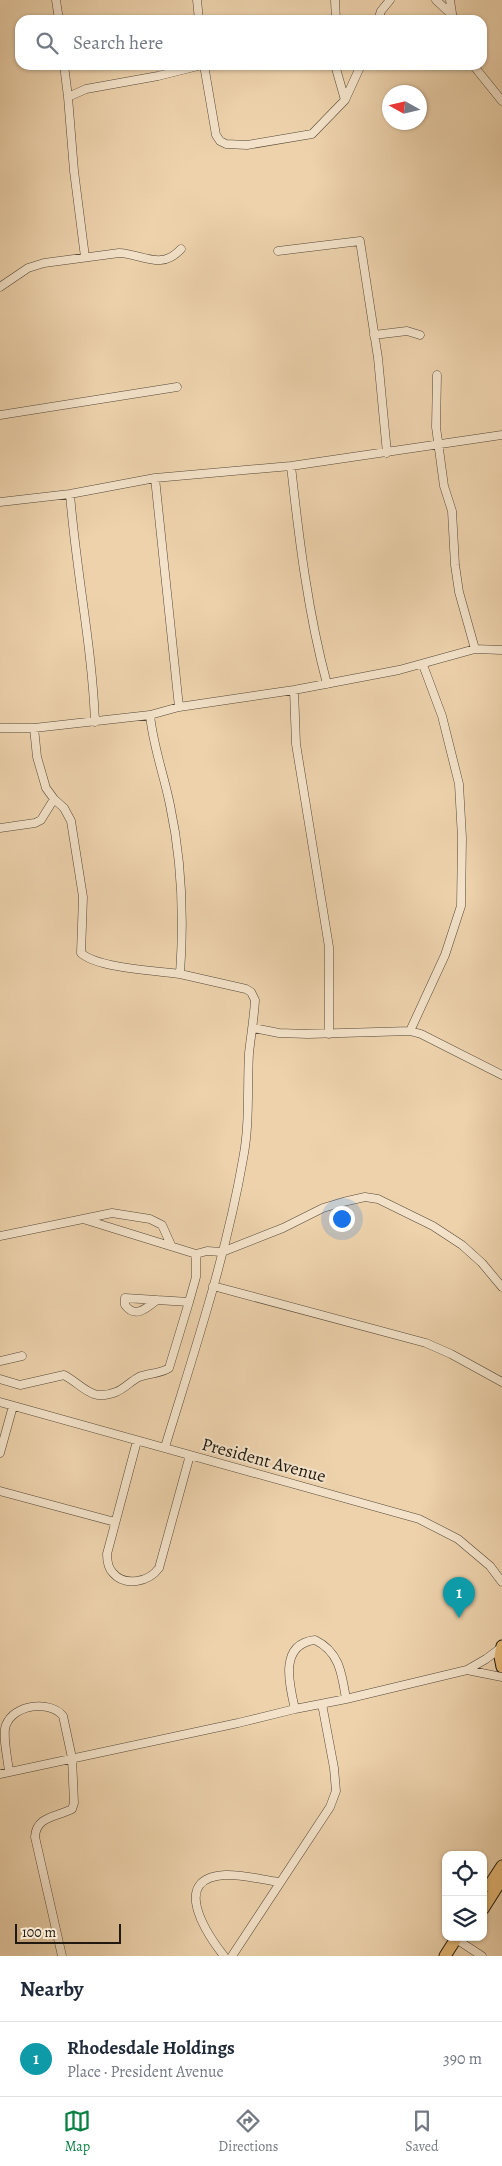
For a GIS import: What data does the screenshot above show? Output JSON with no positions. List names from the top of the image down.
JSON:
{
  "streets": {
    "street": ["President Avenue"]
  },
  "scale_bar": "100 m",
  "north": "left",
  "page": {
    "search": "Search here",
    "pins": "1",
    "scale": "100 m",
    "heading": "Nearby",
    "list": [
      {
        "mark": "1",
        "name": "Rhodesdale Holdings",
        "note": "Place · President Avenue",
        "value": "390 m"
      }
    ],
    "nav": ["Map", "Directions", "Saved"]
  }
}
